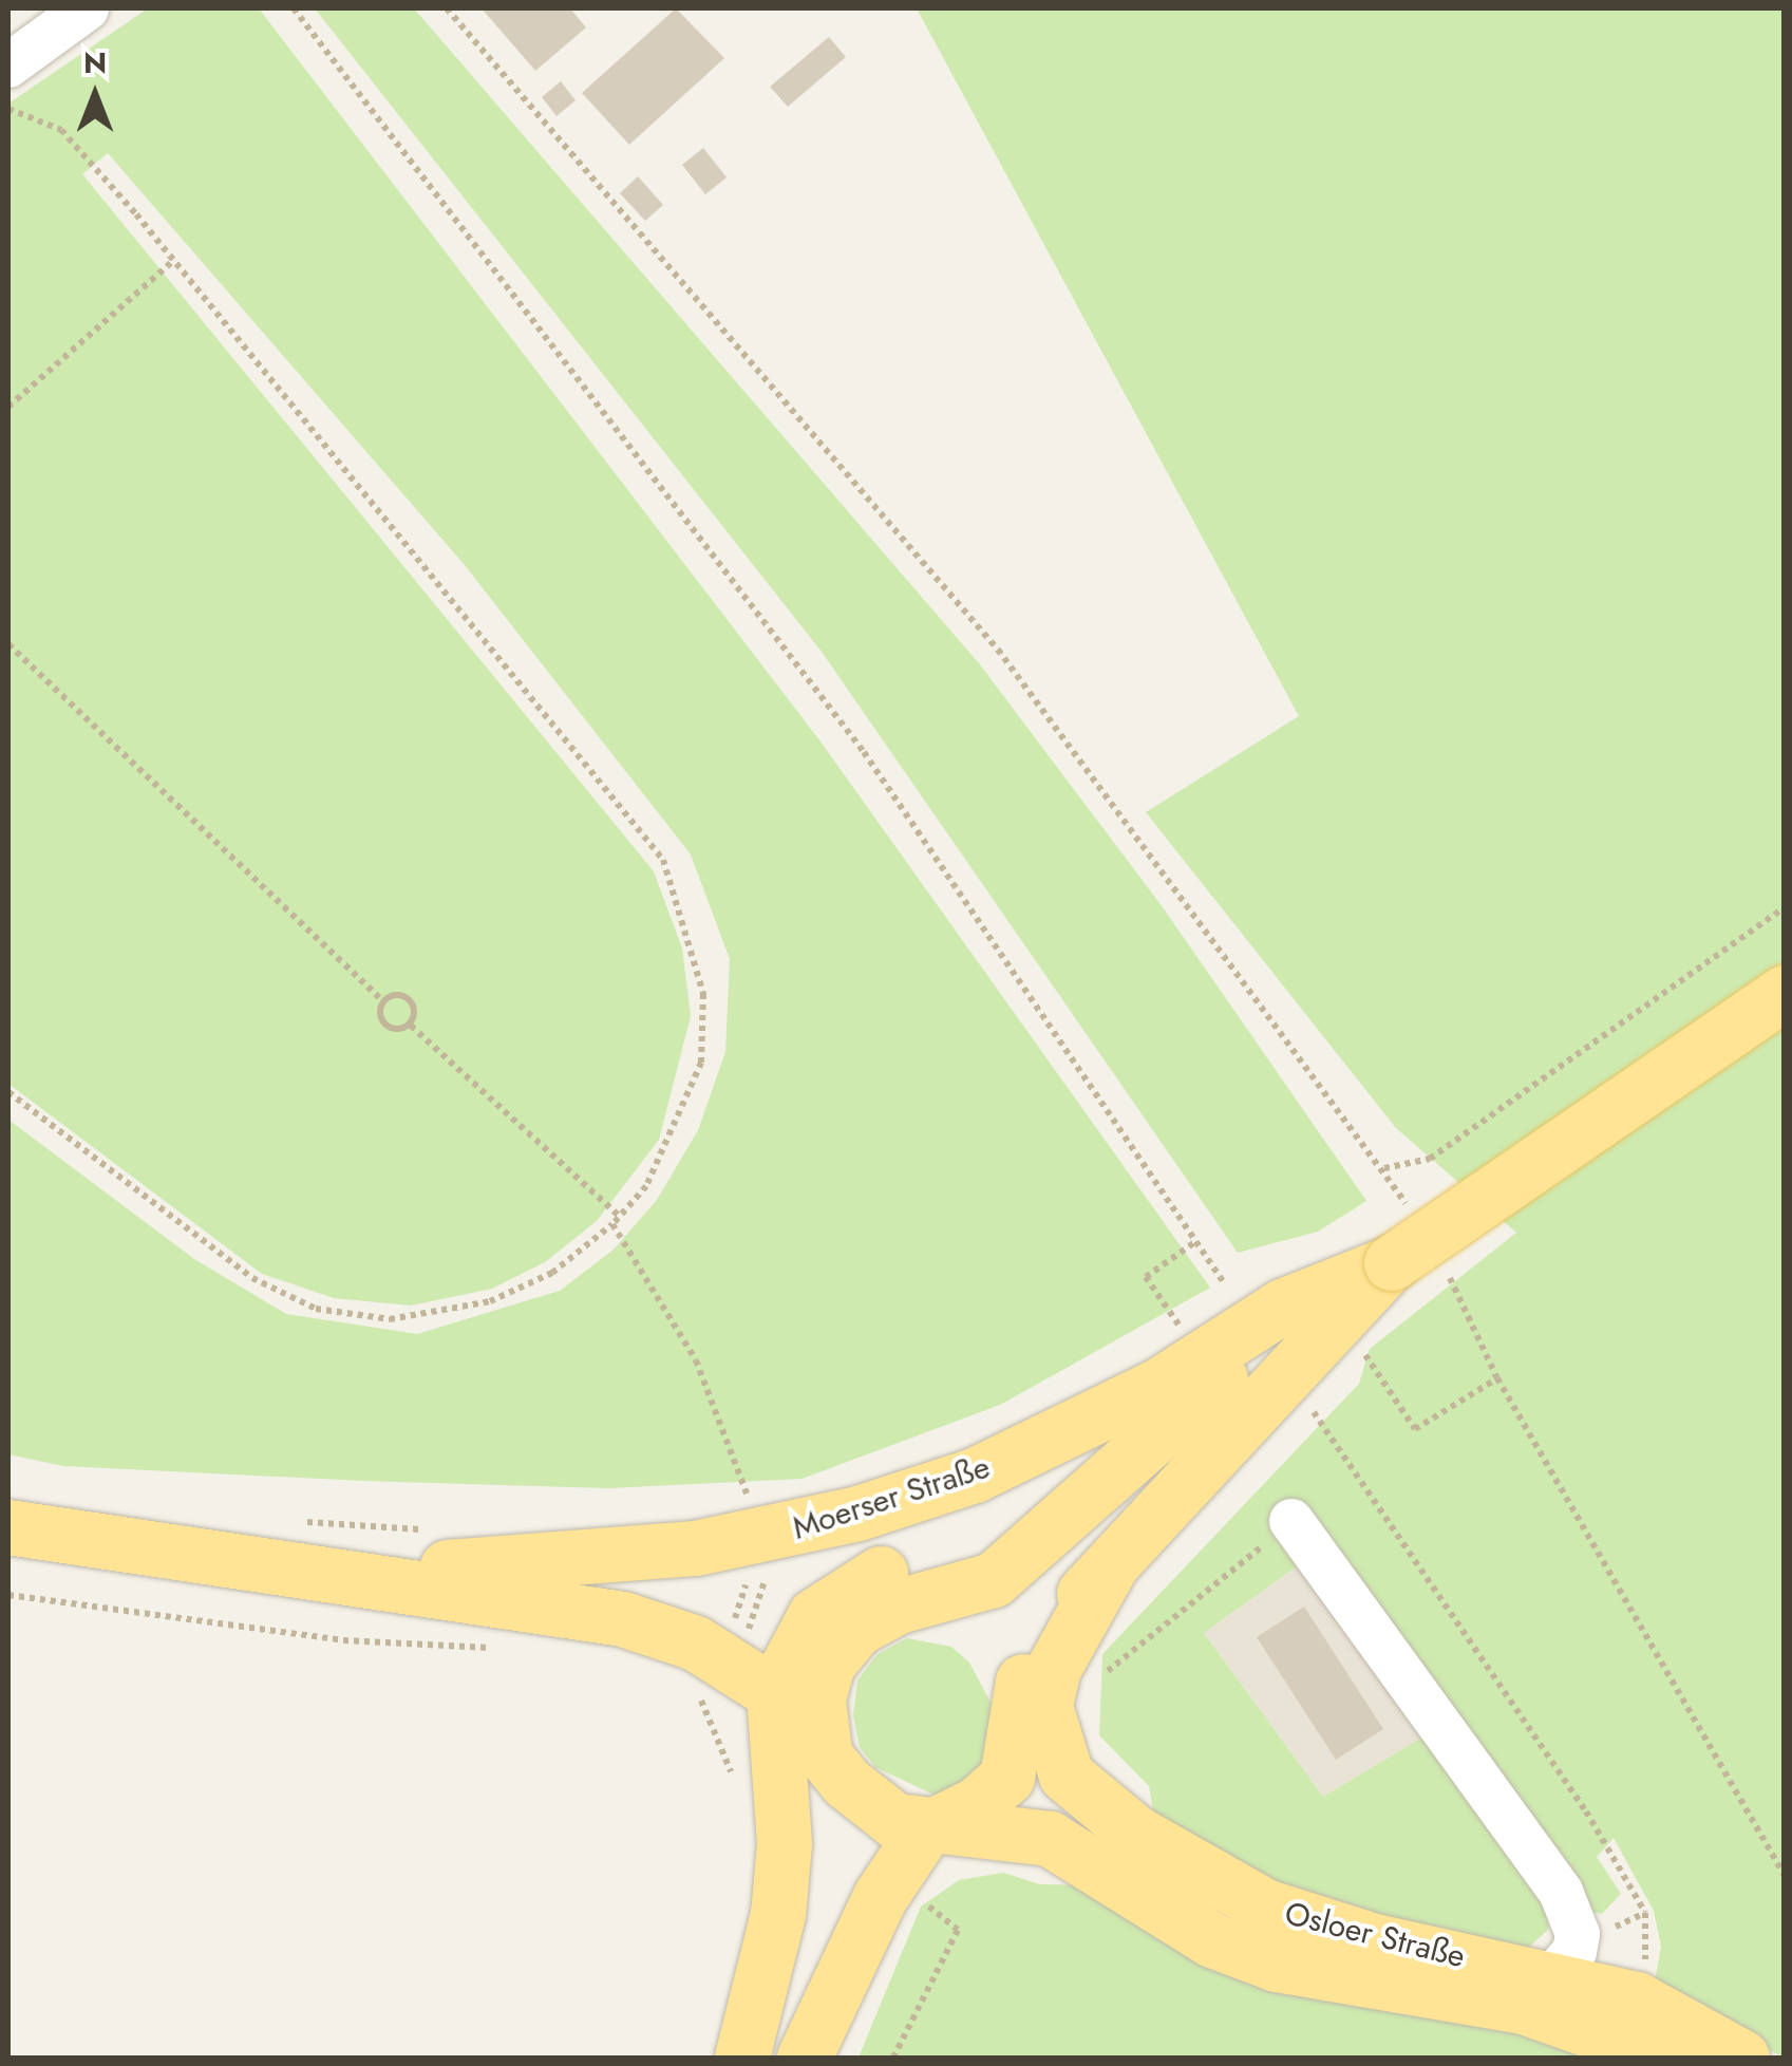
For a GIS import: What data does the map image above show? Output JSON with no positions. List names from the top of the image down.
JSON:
{
  "streets": {
    "main road": ["Moerser Straße", "Osloer Straße"]
  },
  "crossings": [
    ["Moerser Straße", "Osloer Straße"]
  ],
  "north": "top"
}
